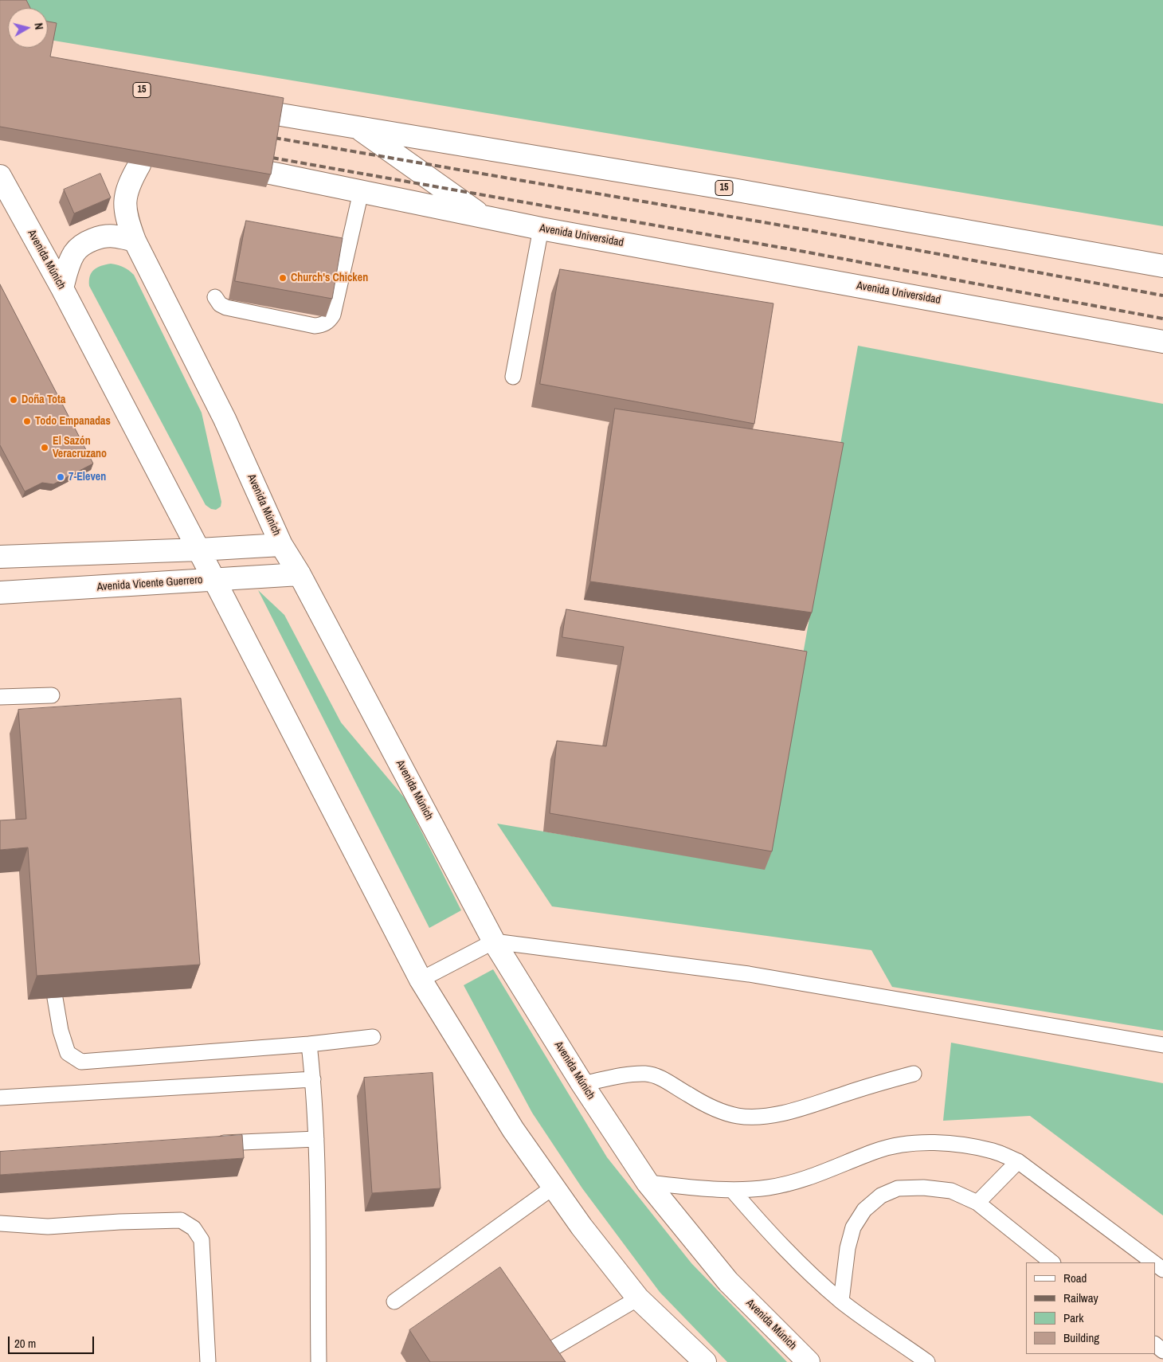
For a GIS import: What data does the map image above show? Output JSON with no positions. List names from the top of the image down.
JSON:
{
  "streets": {
    "main road": [
      "15",
      "Avenida Universidad",
      "Avenida Múnich",
      "Avenida Vicente Guerrero"
    ]
  },
  "crossings": [
    ["Avenida Múnich", "Avenida Vicente Guerrero"]
  ],
  "places": [
    "Church's Chicken",
    "Doña Tota",
    "Todo Empanadas",
    "El Sazón Veracruzano",
    "7-Eleven"
  ],
  "legend": [
    "Road",
    "Railway",
    "Park",
    "Building"
  ],
  "scale_bar": "20 m",
  "north": "right"
}
